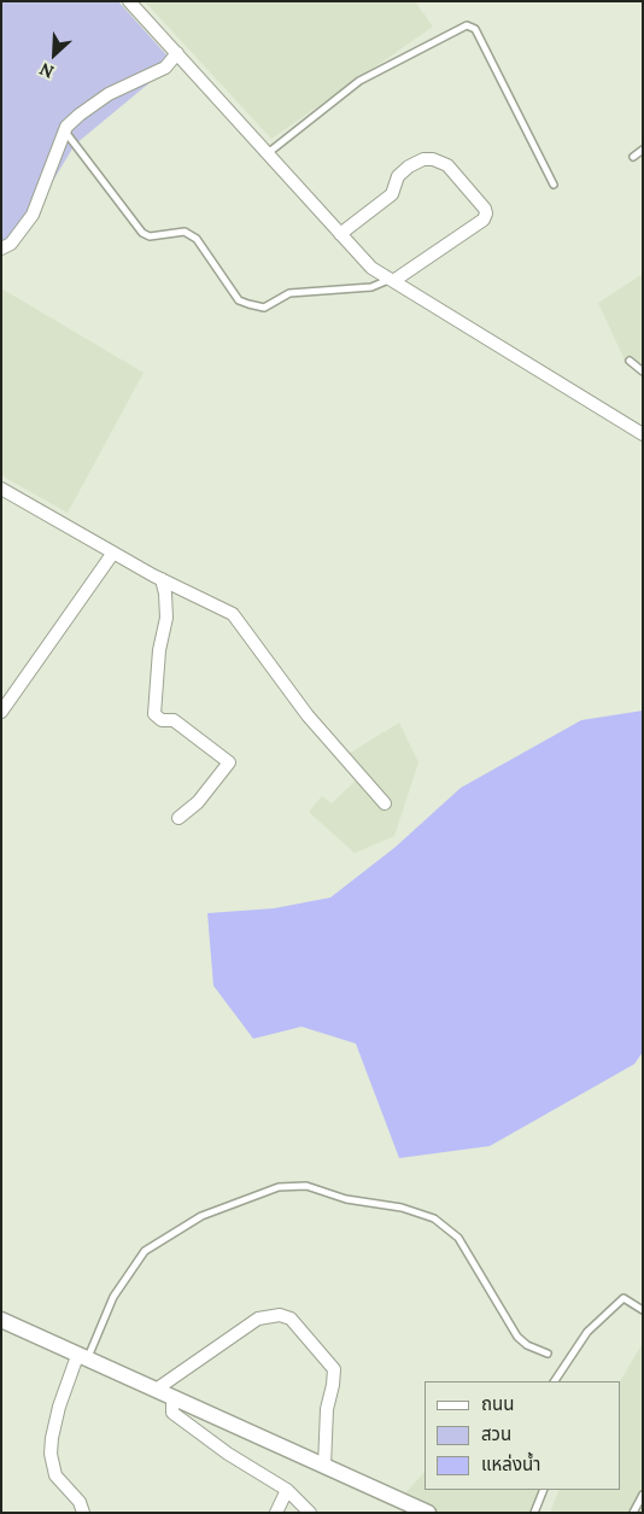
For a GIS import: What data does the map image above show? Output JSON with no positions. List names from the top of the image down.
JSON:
{
  "legend": ["ถนน", "สวน", "แหล่งน้ำ"],
  "north": "bottom left"
}
